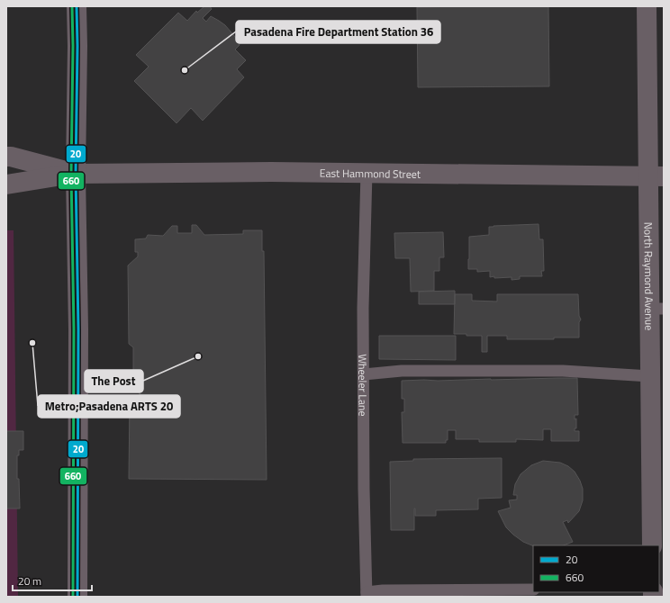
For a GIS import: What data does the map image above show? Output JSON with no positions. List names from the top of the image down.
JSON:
{
  "streets": {
    "street": ["East Hammond Street", "North Raymond Avenue"],
    "lane": ["Wheeler Lane"]
  },
  "crossings": [
    ["East Hammond Street", "North Raymond Avenue"],
    ["East Hammond Street", "Wheeler Lane"]
  ],
  "places": ["Pasadena Fire Department Station 36", "Metro;Pasadena ARTS 20", "The Post"],
  "lines": ["transit line 20", "transit line 660"],
  "legend": ["20", "660"],
  "scale_bar": "20 m"
}
